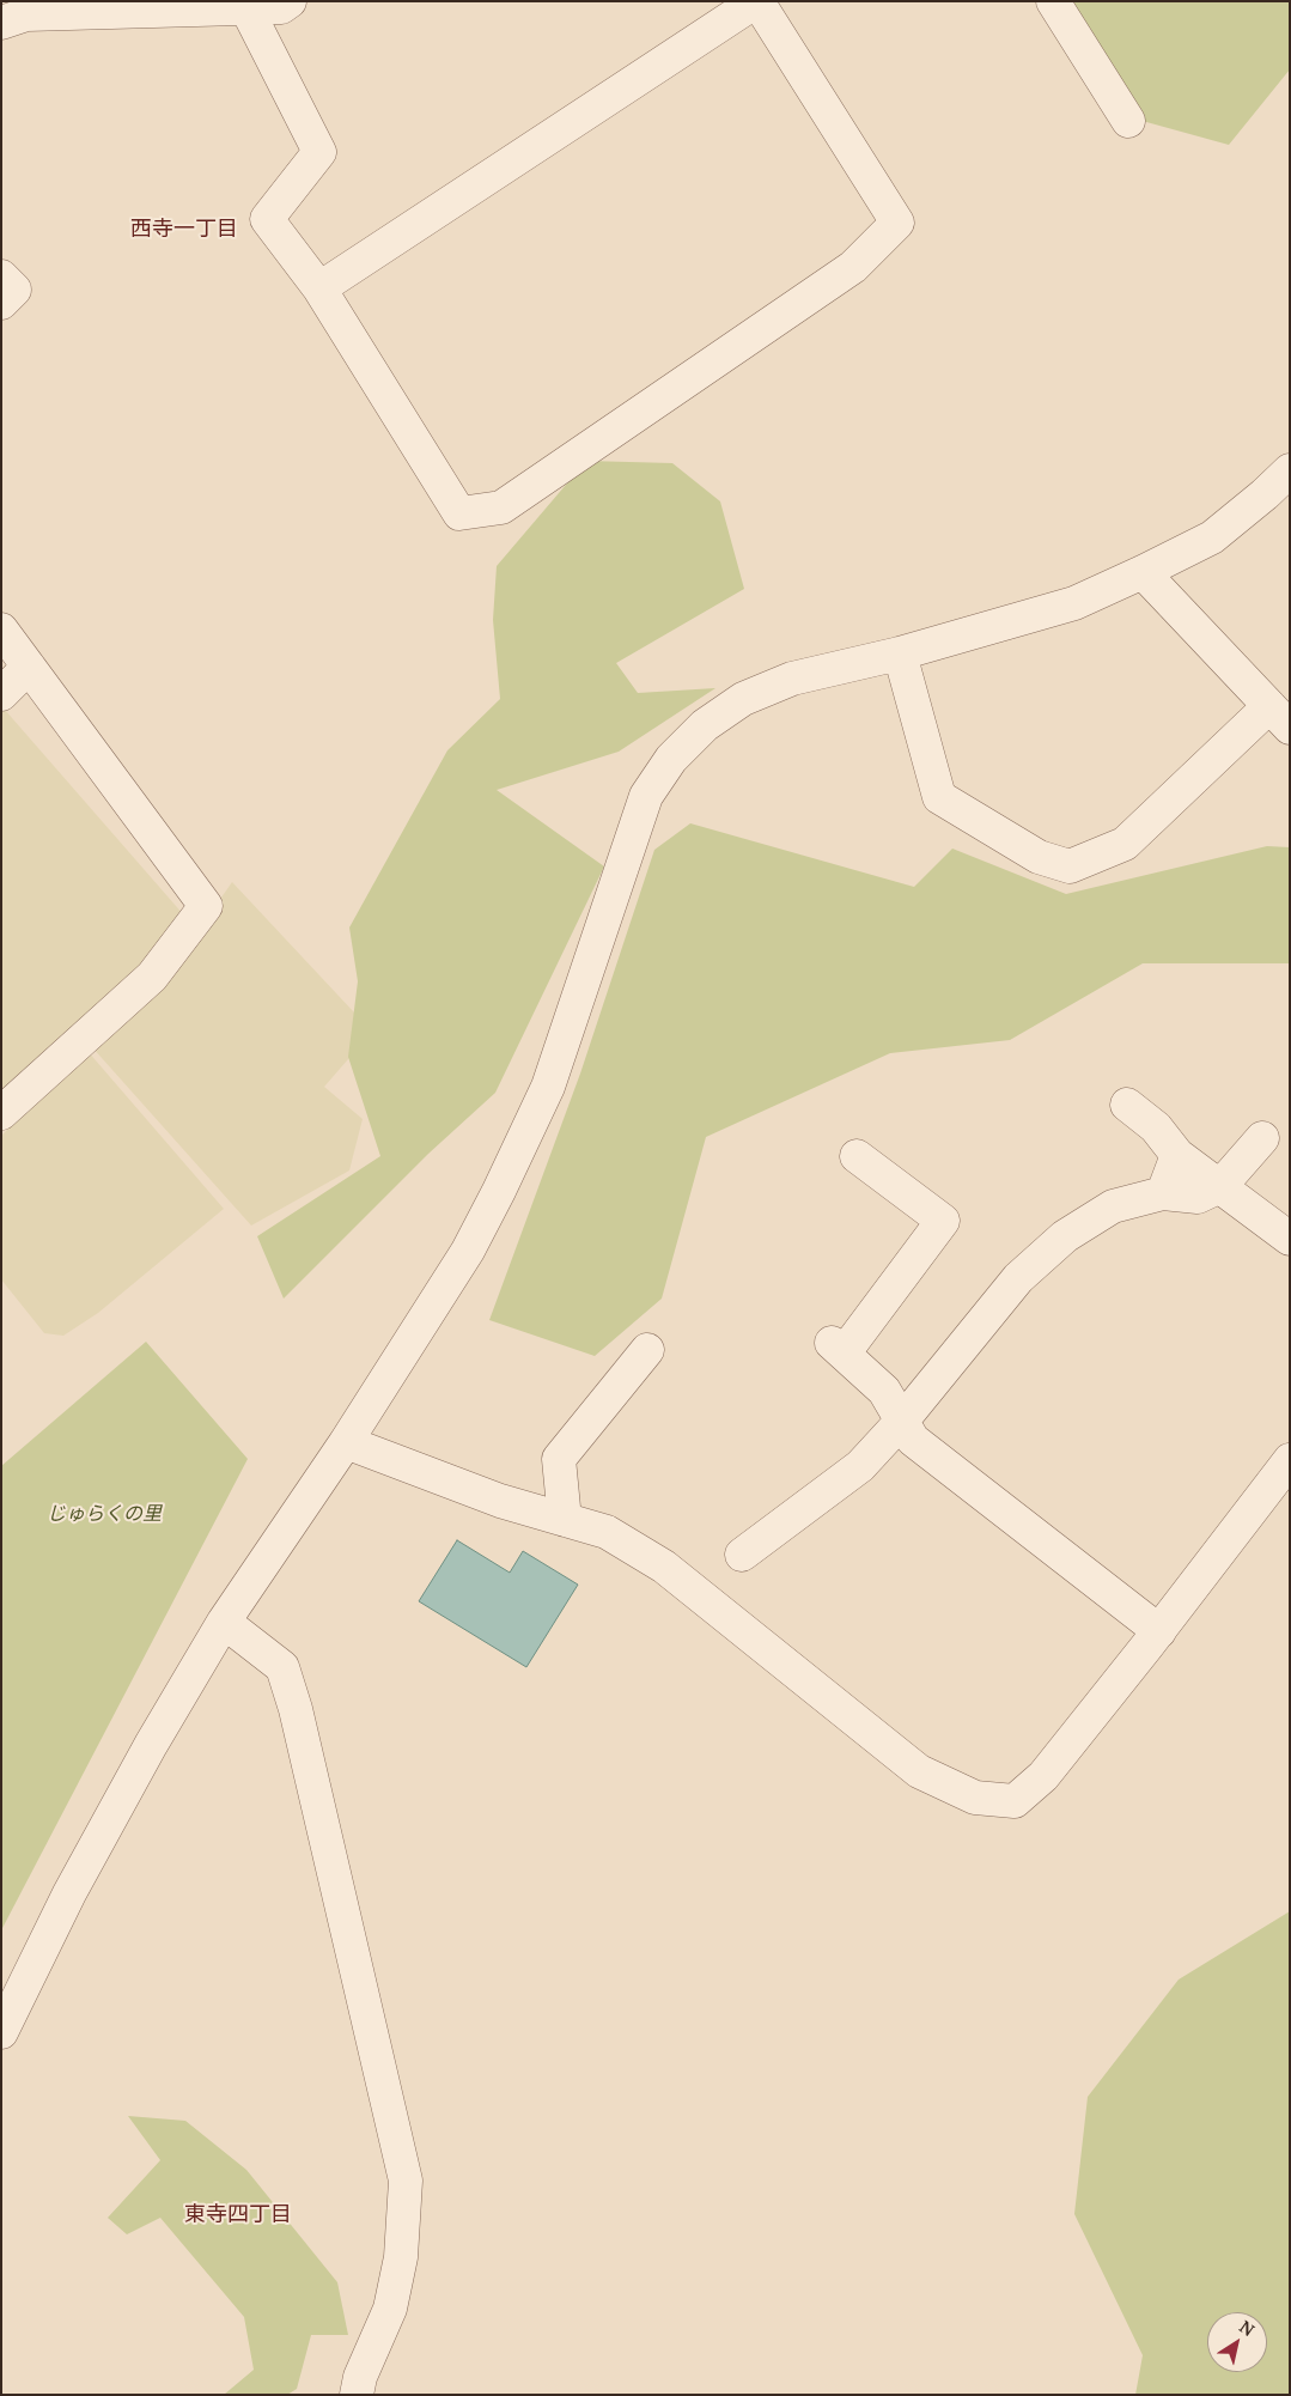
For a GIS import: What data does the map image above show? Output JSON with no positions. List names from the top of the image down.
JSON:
{
  "districts": ["西寺一丁目", "東寺四丁目"],
  "parks": ["じゅらくの里"],
  "north": "top right"
}
